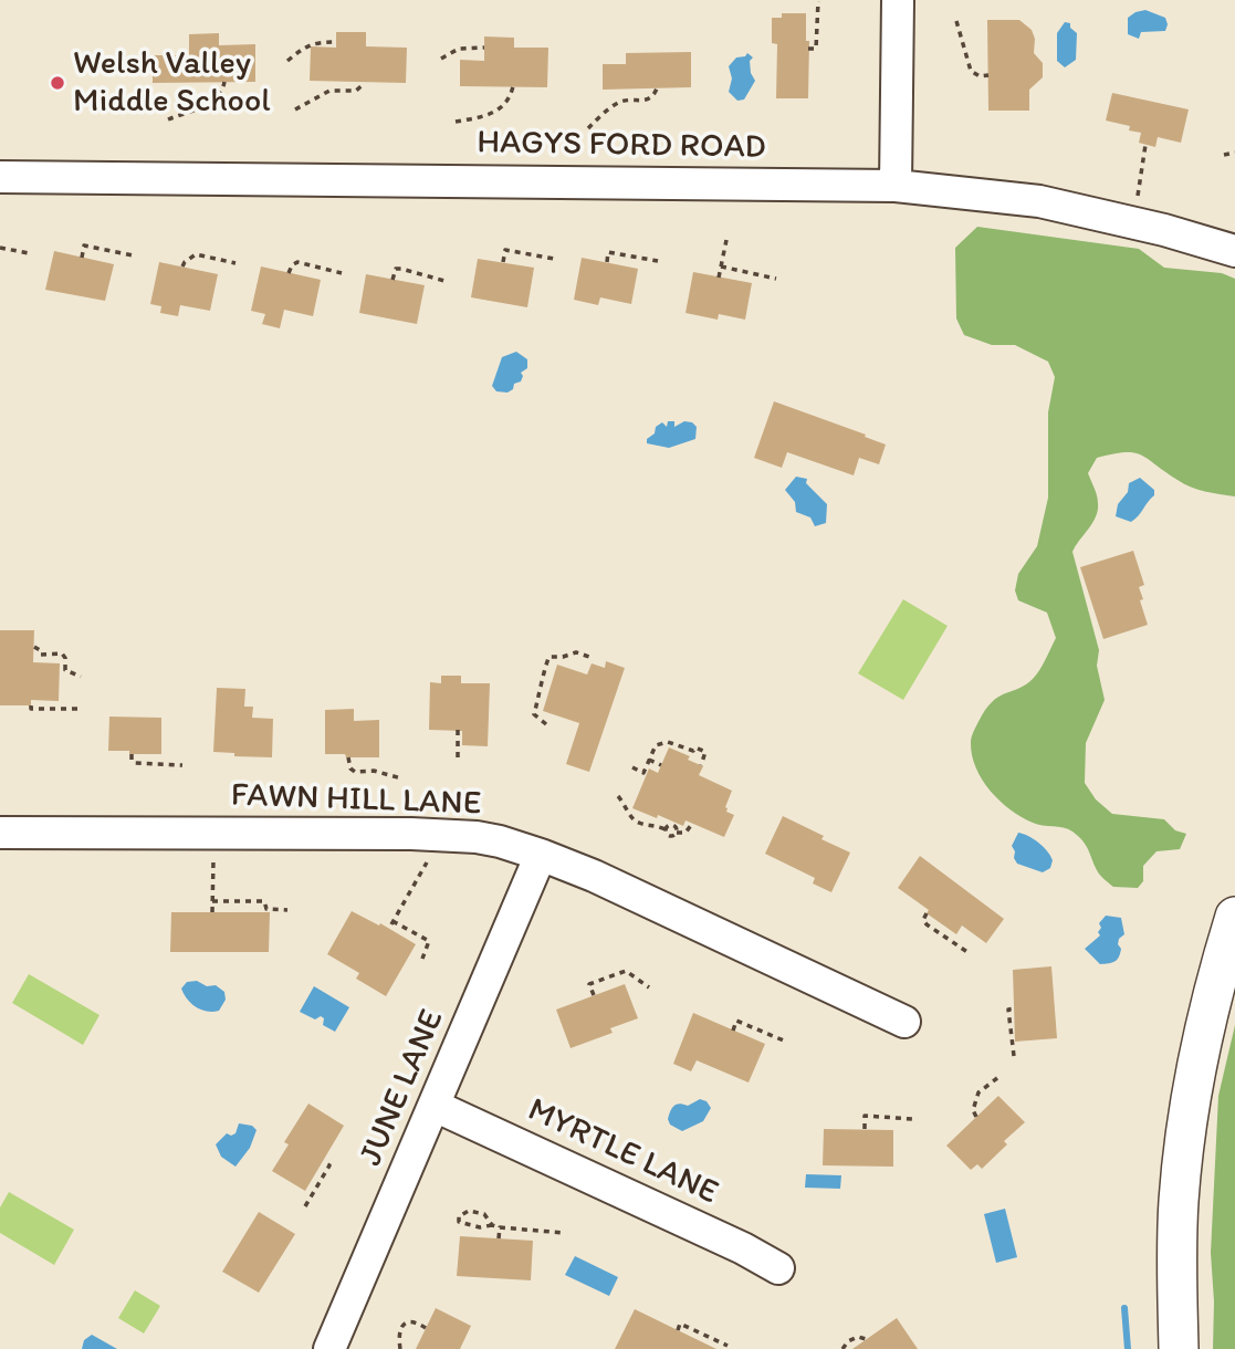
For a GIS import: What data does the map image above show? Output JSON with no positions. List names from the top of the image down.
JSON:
{
  "streets": {
    "street": [
      "HAGYS FORD ROAD",
      "FAWN HILL LANE",
      "JUNE LANE",
      "MYRTLE LANE"
    ]
  },
  "crossings": [
    ["FAWN HILL LANE", "JUNE LANE"],
    ["JUNE LANE", "MYRTLE LANE"]
  ],
  "places": ["Welsh Valley Middle School"]
}
